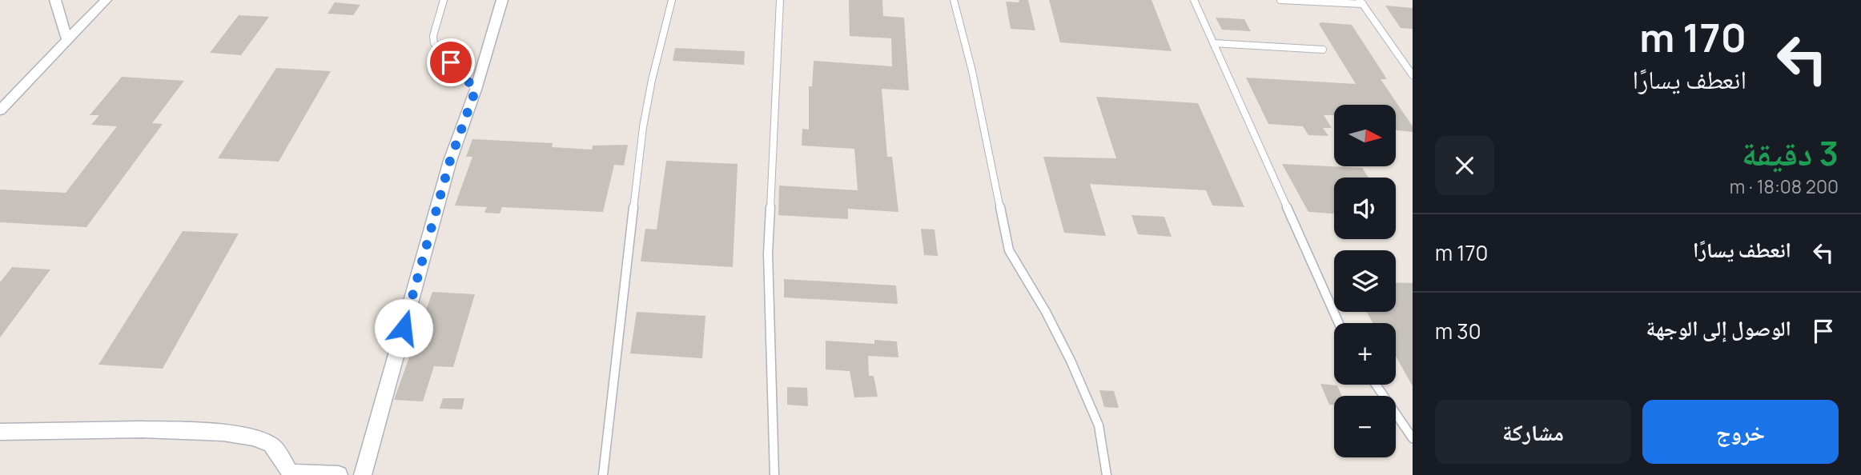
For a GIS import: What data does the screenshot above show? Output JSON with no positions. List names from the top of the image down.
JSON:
{
  "north": "right",
  "page": {
    "turn": ["170 m", "انعطف يسارًا"],
    "map_buttons": ["+", "−"],
    "heading": ["3 دقيقة", "200 m · 18:08"],
    "list": [
      {
        "name": "انعطف يسارًا",
        "value": "170 m"
      },
      {
        "name": "الوصول إلى الوجهة",
        "value": "30 m"
      }
    ],
    "buttons": ["خروج", "مشاركة"]
  }
}
